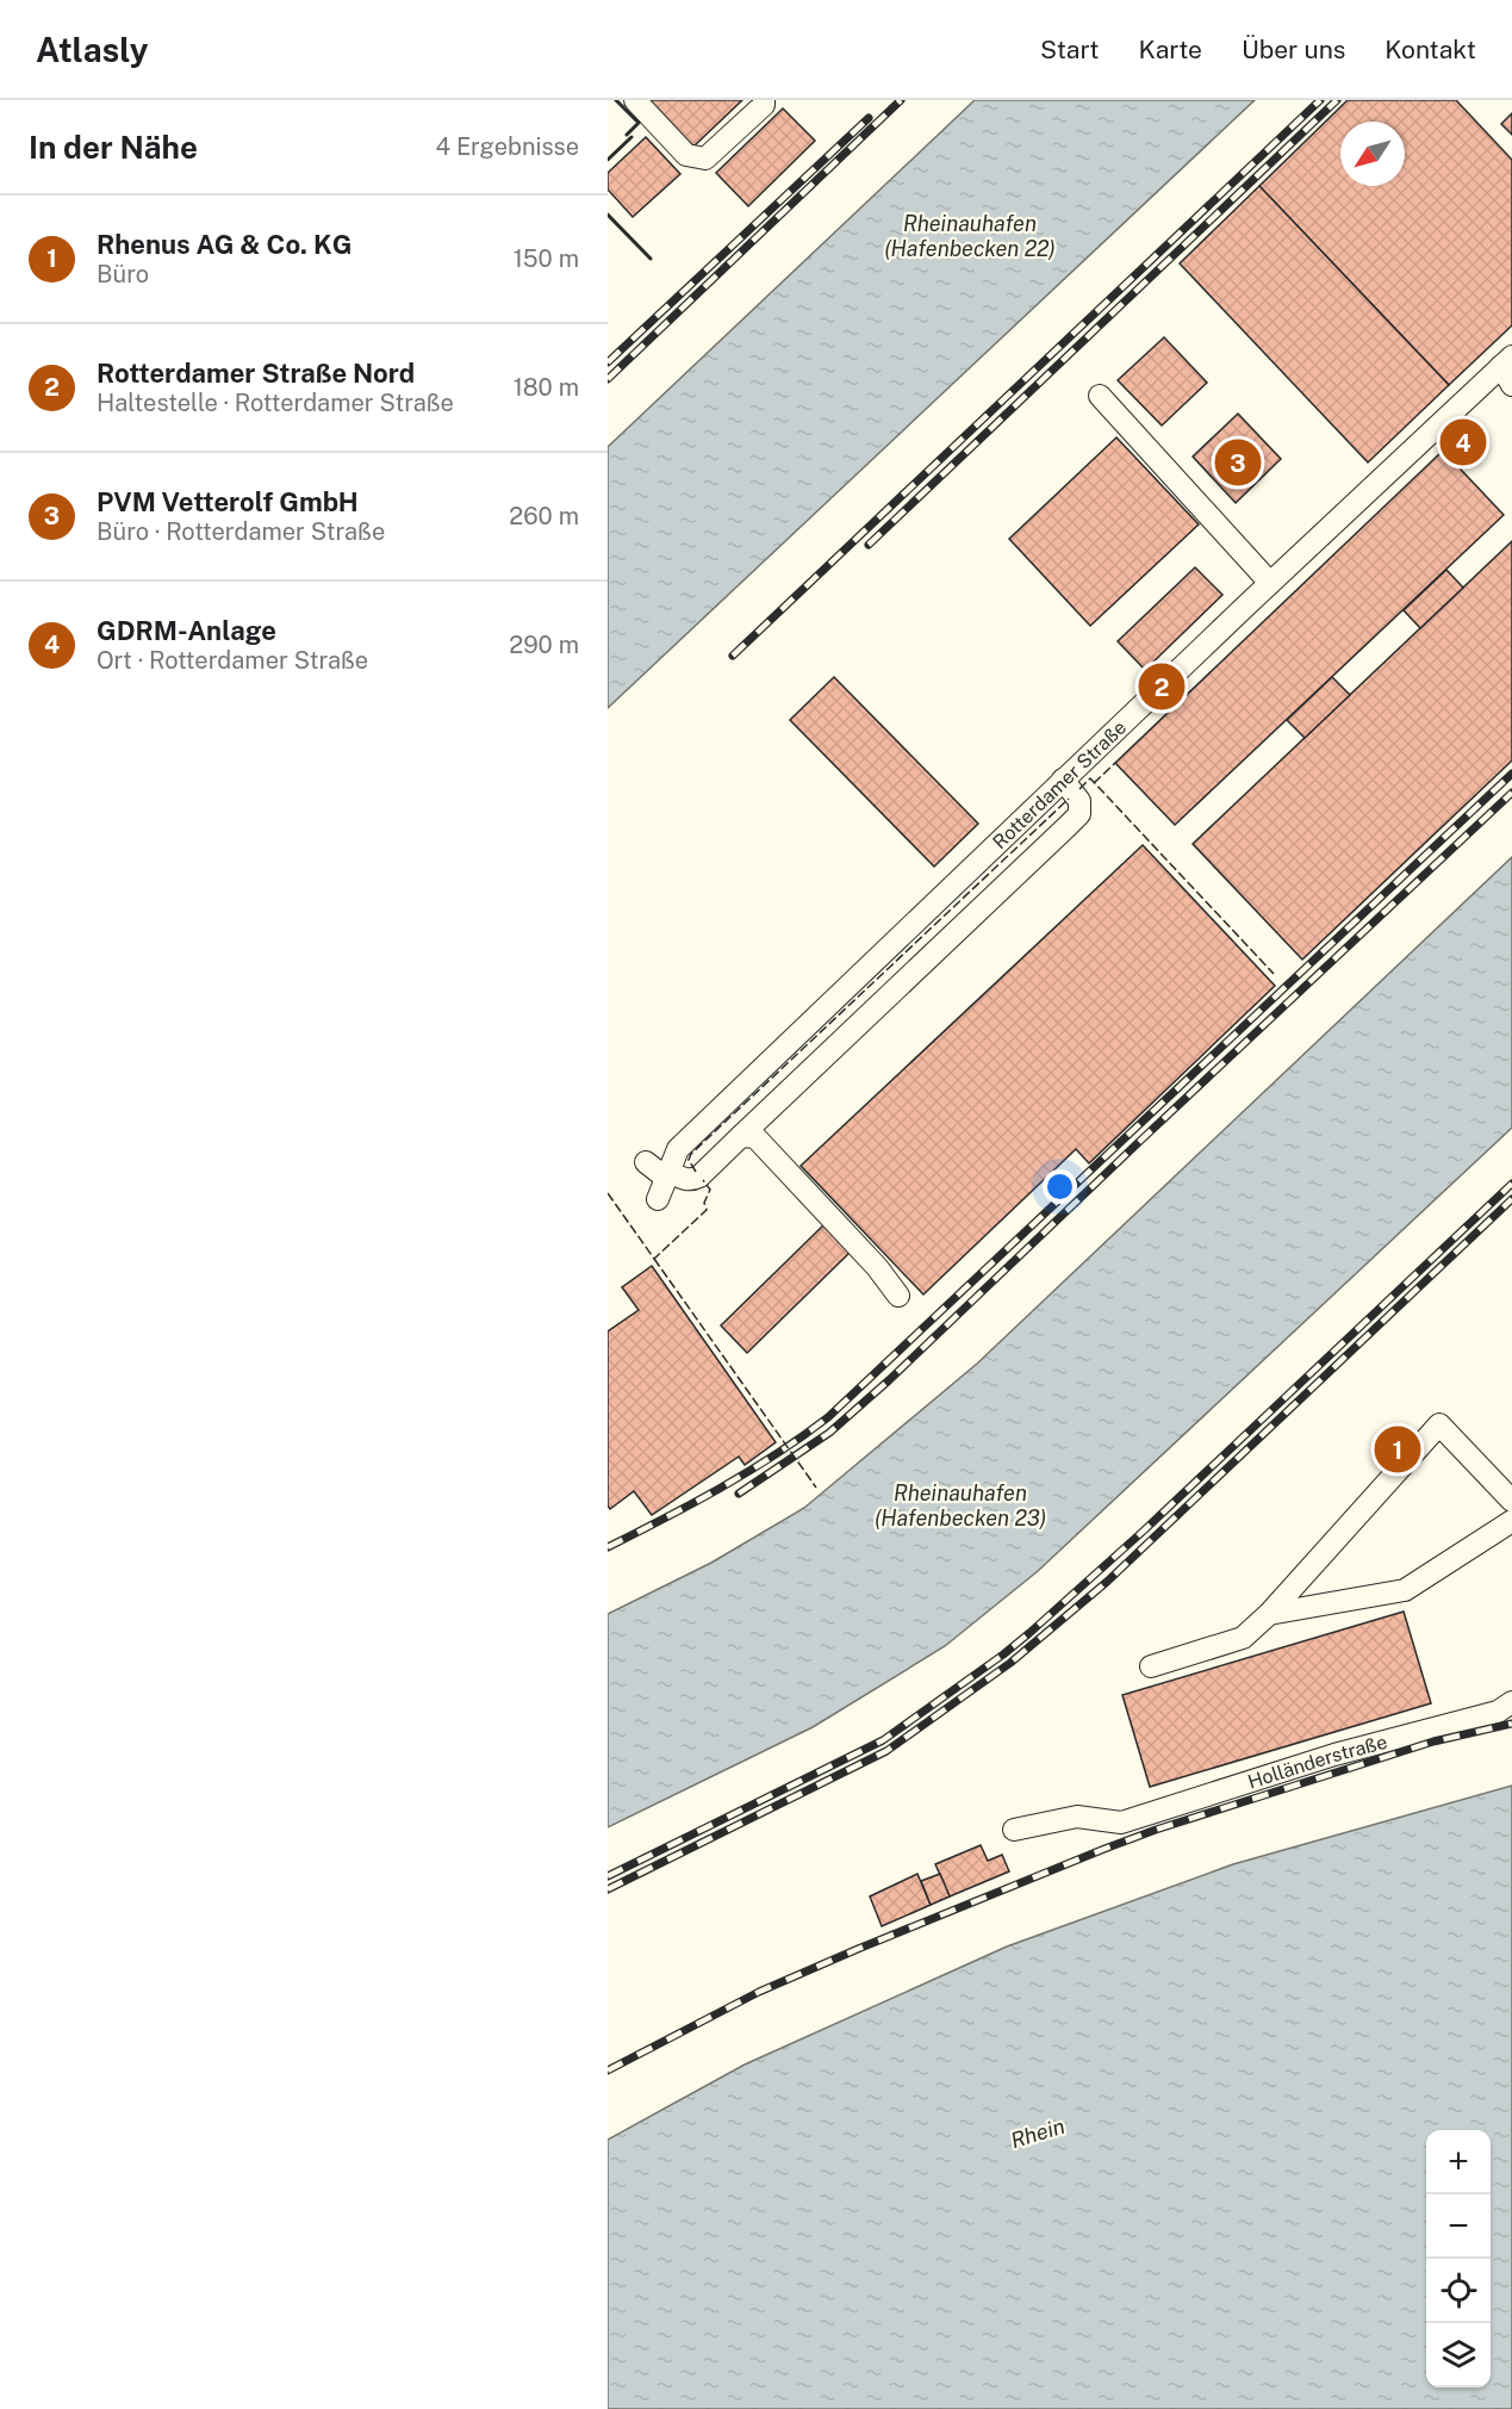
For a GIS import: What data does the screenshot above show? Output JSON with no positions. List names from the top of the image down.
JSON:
{
  "streets": {
    "street": ["Rotterdamer Straße", "Holländerstraße"]
  },
  "water": ["Rheinauhafen (Hafenbecken 22)", "Rheinauhafen (Hafenbecken 23)", "Rhein"],
  "north": "bottom left",
  "page": {
    "header": "Atlasly",
    "nav": [
      "Start",
      "Karte",
      "Über uns",
      "Kontakt"
    ],
    "heading": ["In der Nähe", "4 Ergebnisse"],
    "list": [
      {
        "mark": "1",
        "name": "Rhenus AG & Co. KG",
        "note": "Büro",
        "value": "150 m"
      },
      {
        "mark": "2",
        "name": "Rotterdamer Straße Nord",
        "note": "Haltestelle · Rotterdamer Straße",
        "value": "180 m"
      },
      {
        "mark": "3",
        "name": "PVM Vetterolf GmbH",
        "note": "Büro · Rotterdamer Straße",
        "value": "260 m"
      },
      {
        "mark": "4",
        "name": "GDRM-Anlage",
        "note": "Ort · Rotterdamer Straße",
        "value": "290 m"
      }
    ],
    "pins": [
      "4",
      "3",
      "2",
      "1"
    ],
    "map_buttons": ["+", "−"]
  }
}
